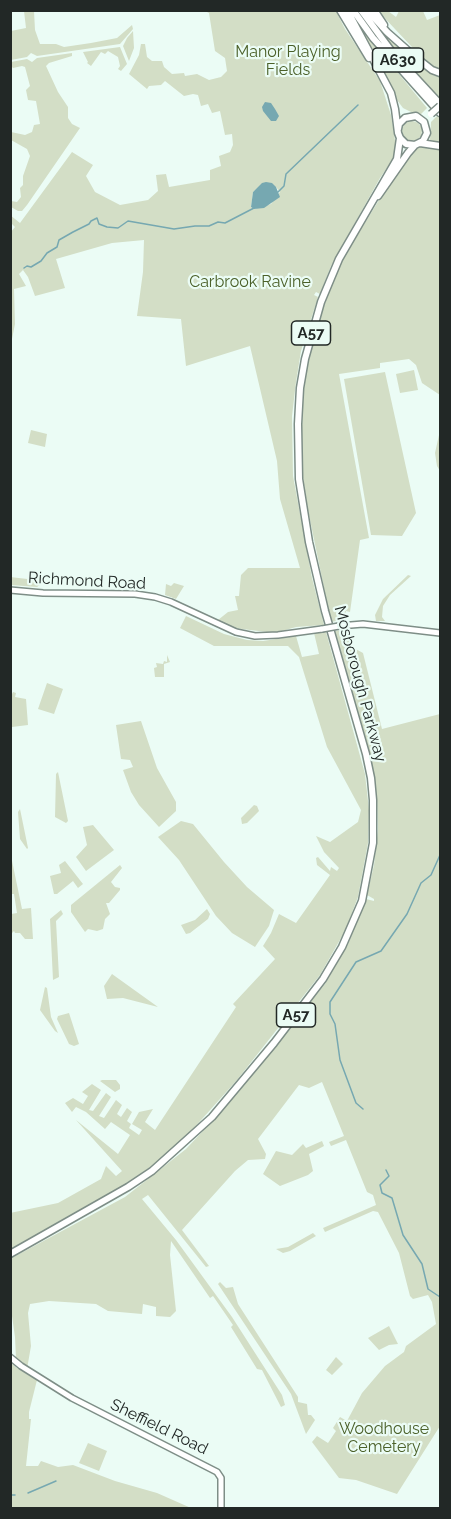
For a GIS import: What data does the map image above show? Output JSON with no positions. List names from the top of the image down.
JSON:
{
  "streets": {
    "highway": ["A630", "A57", "Mosborough Parkway"],
    "main road": ["Richmond Road", "Sheffield Road"]
  },
  "crossings": [
    ["A630", "A57"],
    ["A57", "Mosborough Parkway"]
  ],
  "parks": ["Manor Playing Fields", "Carbrook Ravine", "Woodhouse Cemetery"]
}
